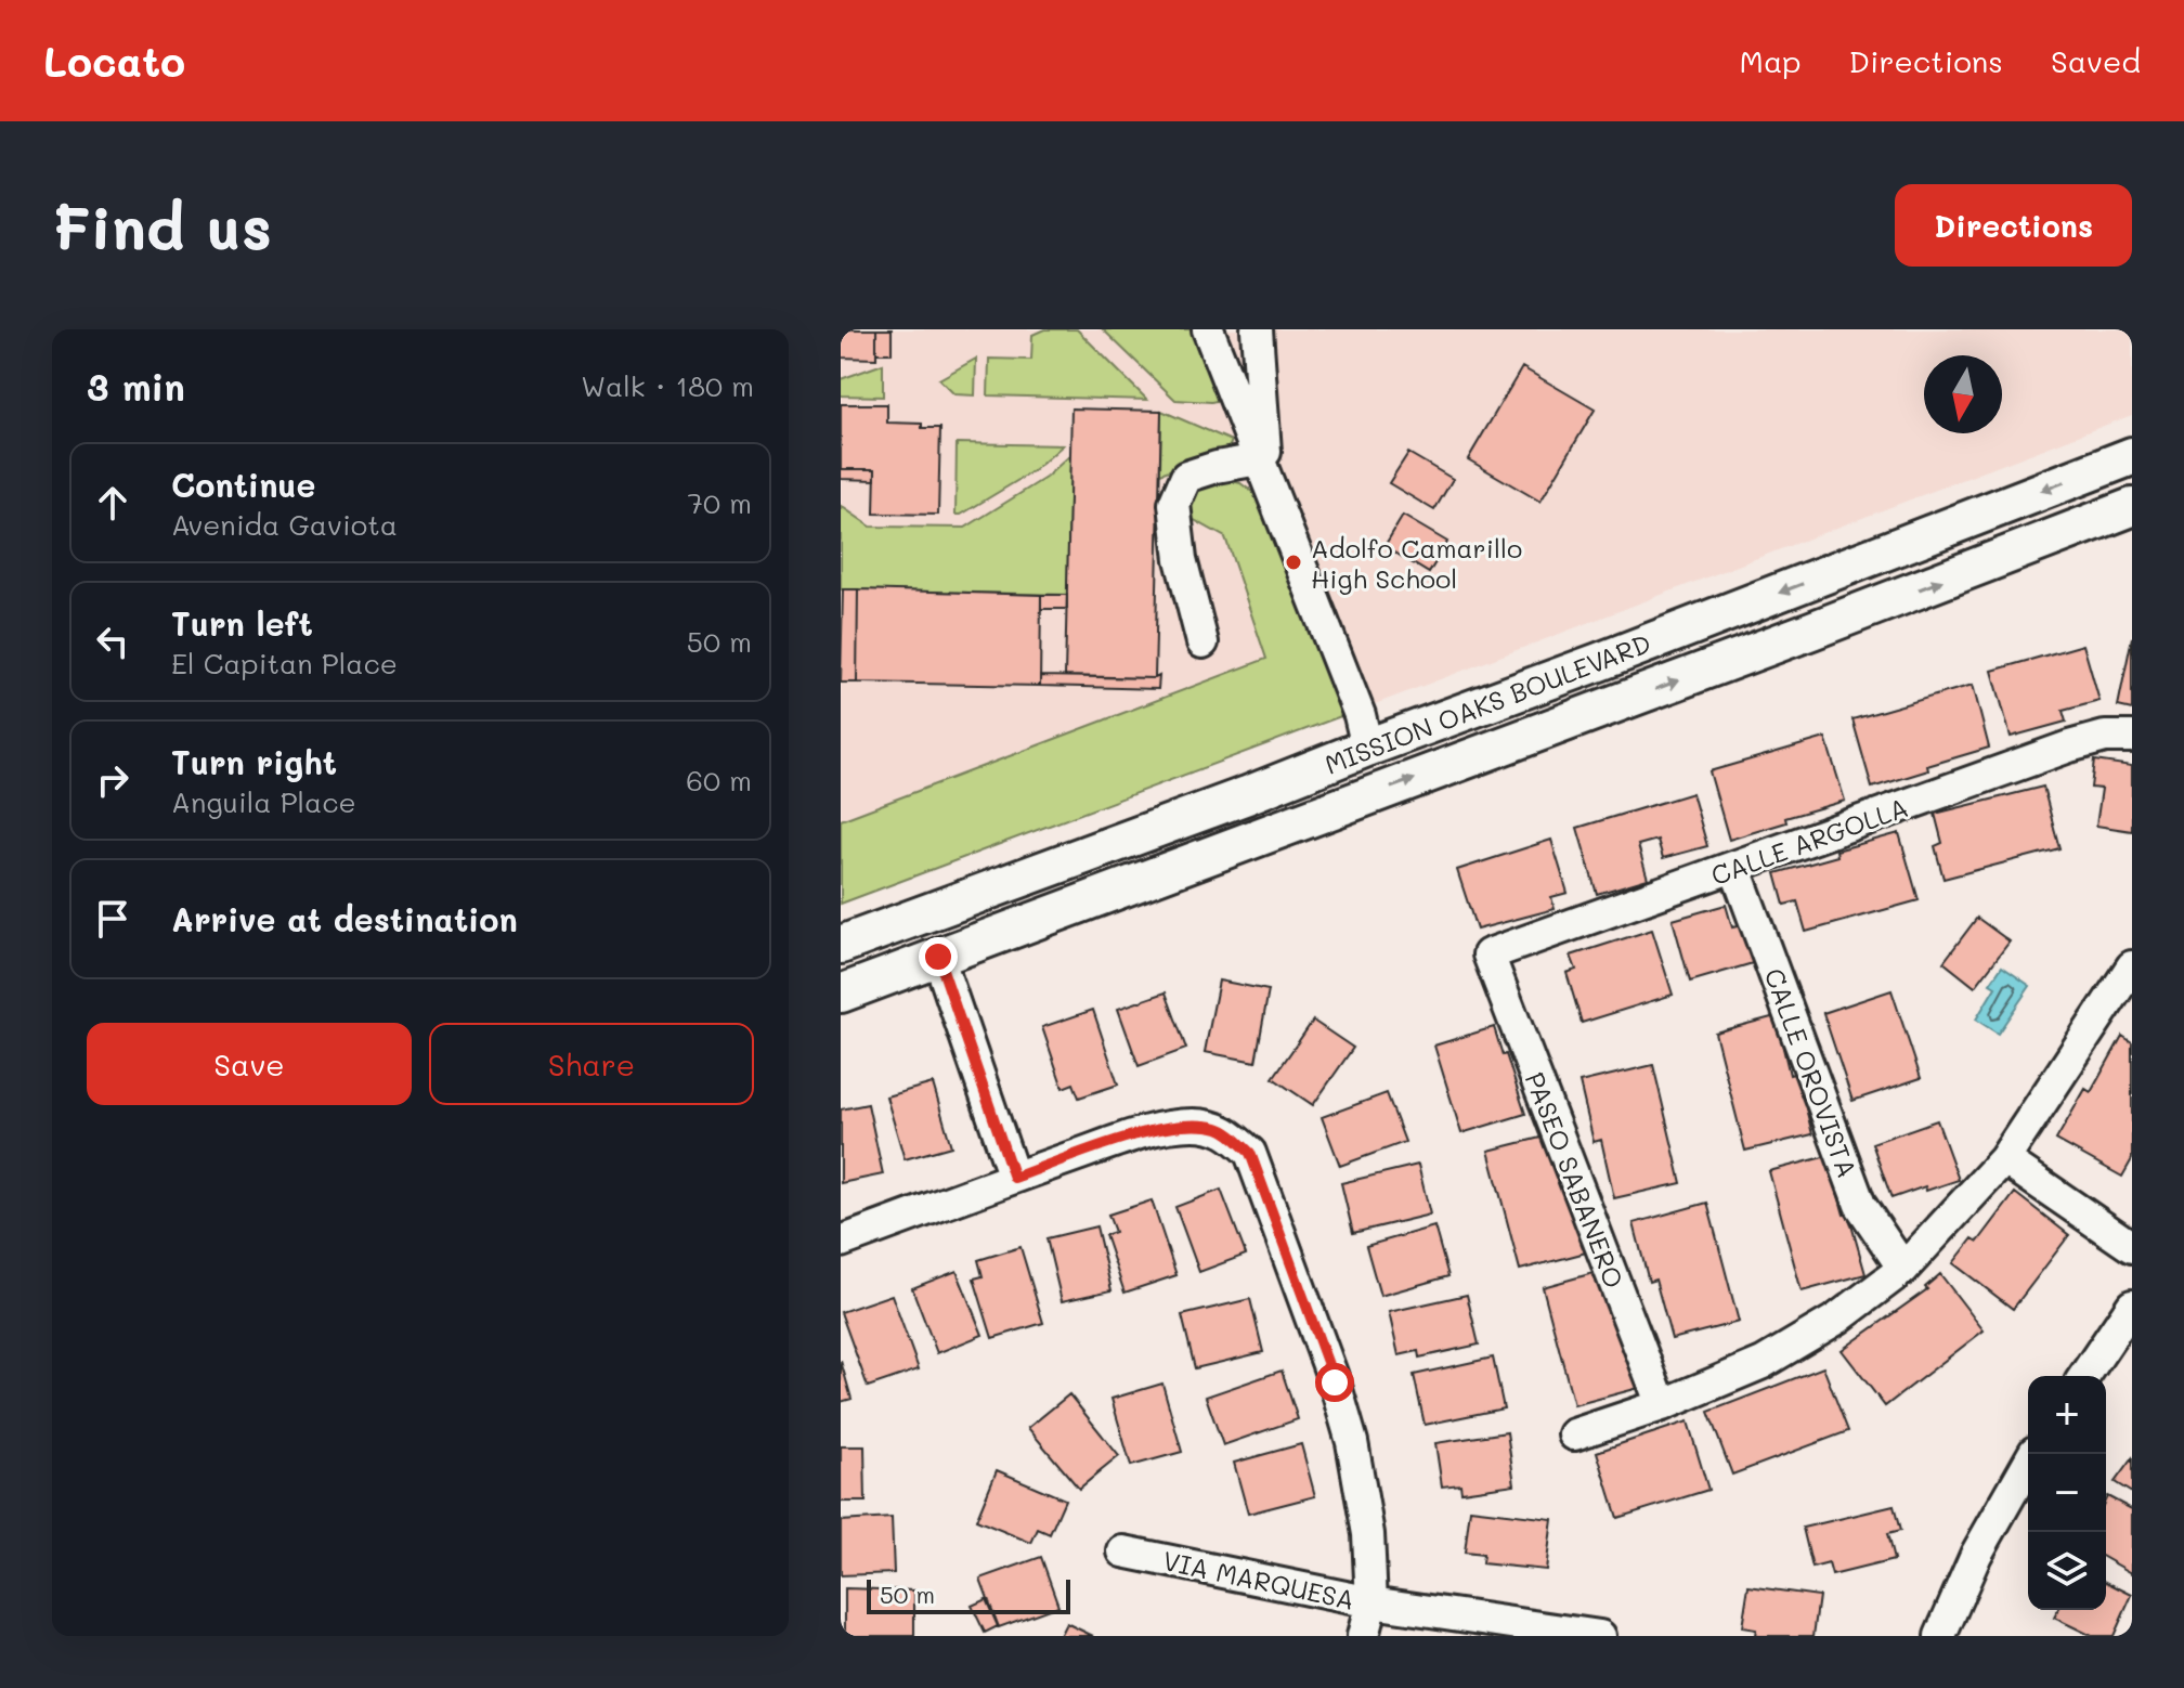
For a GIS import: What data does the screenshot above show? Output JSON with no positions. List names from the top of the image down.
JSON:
{
  "streets": {
    "main road": ["MISSION OAKS BOULEVARD"],
    "street": [
      "CALLE ARGOLLA",
      "CALLE OROVISTA",
      "PASEO SABANERO",
      "VIA MARQUESA"
    ]
  },
  "crossings": [
    ["CALLE ARGOLLA", "CALLE OROVISTA"],
    ["CALLE ARGOLLA", "PASEO SABANERO"]
  ],
  "places": ["Adolfo Camarillo High School"],
  "scale_bar": "50 m",
  "north": "bottom",
  "page": {
    "header": "Locato",
    "nav": ["Map", "Directions", "Saved"],
    "buttons": [
      "Directions",
      ["Save", "Share"]
    ],
    "title": "Find us",
    "heading": ["3 min", "Walk · 180 m"],
    "list": [
      ["Continue", "Avenida Gaviota", "70 m"],
      ["Turn left", "El Capitan Place", "50 m"],
      ["Turn right", "Anguila Place", "60 m"],
      "Arrive at destination"
    ],
    "map_buttons": ["+", "−"],
    "scale": "50 m"
  }
}
